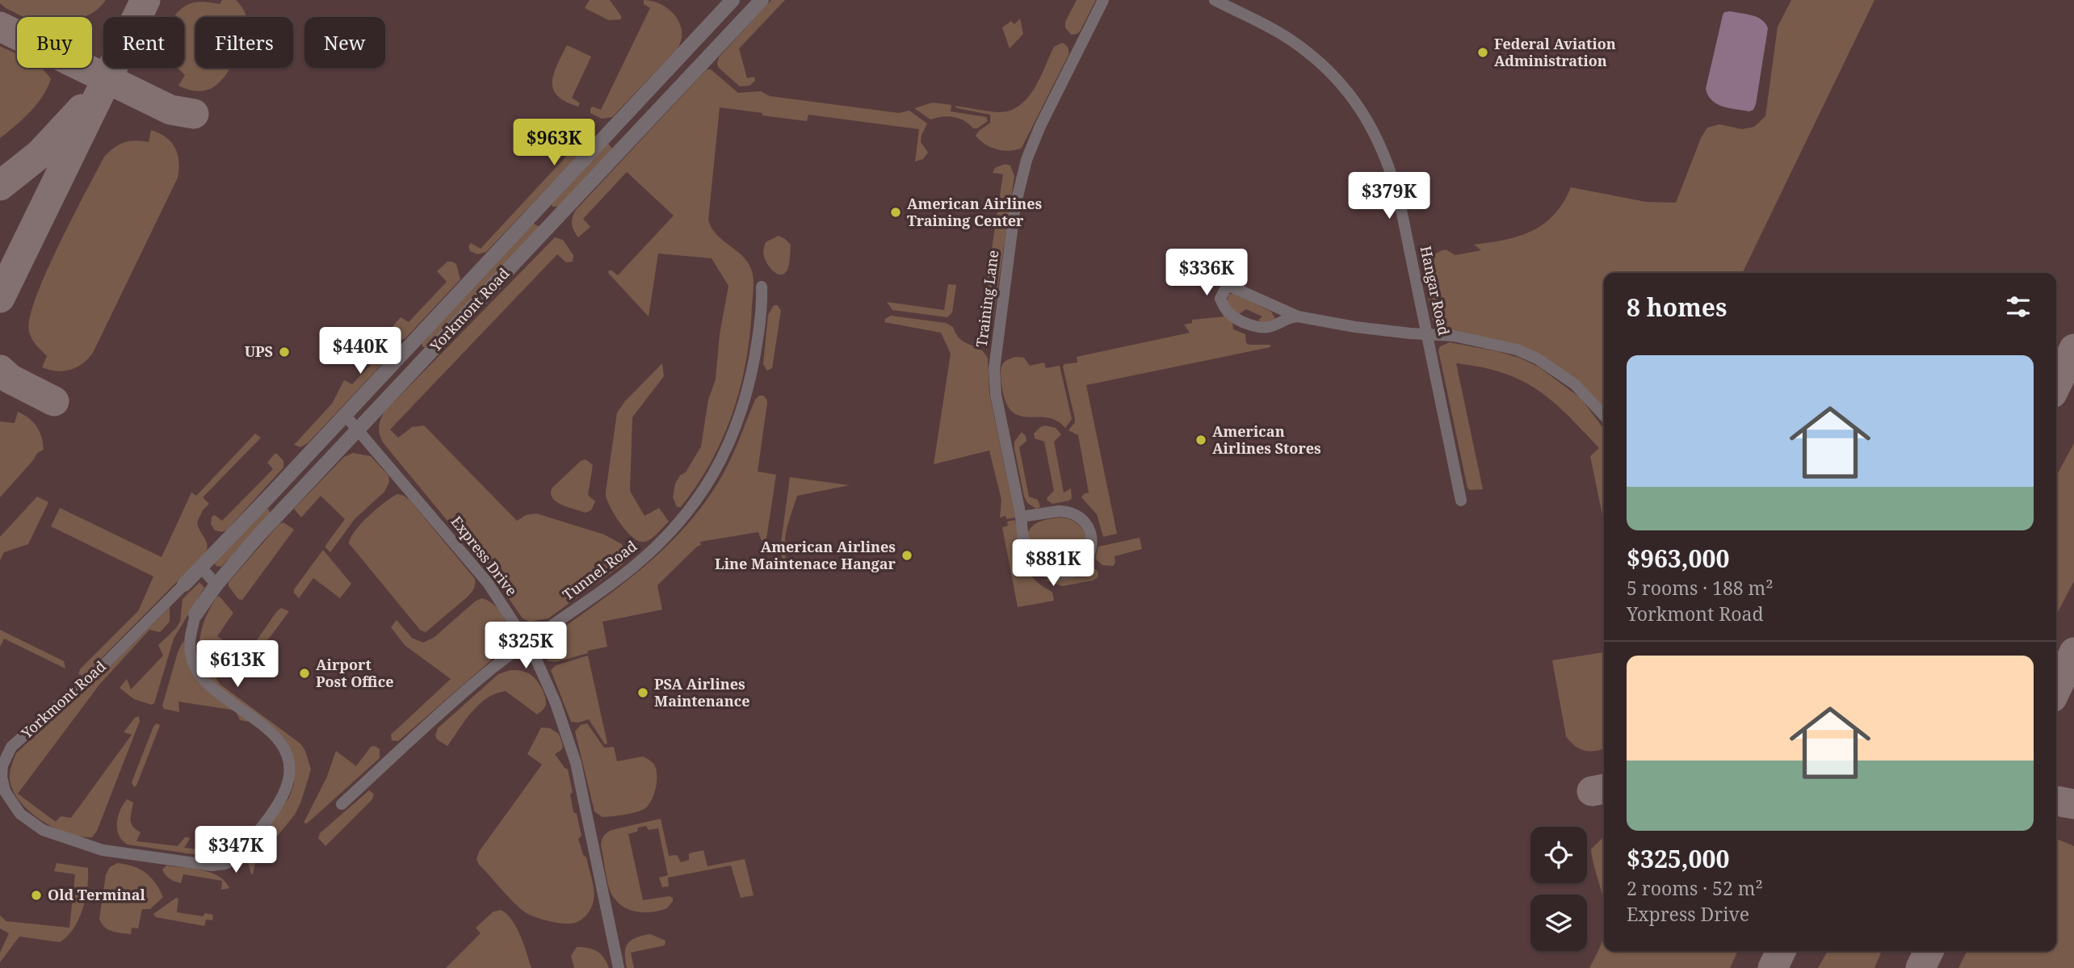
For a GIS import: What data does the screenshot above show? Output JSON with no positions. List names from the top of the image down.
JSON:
{
  "streets": {
    "street": [
      "Hangar Road",
      "Training Lane",
      "Yorkmont Road",
      "Express Drive",
      "Tunnel Road"
    ]
  },
  "crossings": [
    ["Yorkmont Road", "Express Drive"],
    ["Express Drive", "Tunnel Road"]
  ],
  "places": [
    "Federal Aviation Administration",
    "American Airlines Training Center",
    "UPS",
    "American Airlines Stores",
    "American Airlines Line Maintenace Hangar",
    "Airport Post Office",
    "PSA Airlines Maintenance",
    "Old Terminal"
  ],
  "page": {
    "chip": [
      "Buy",
      "Rent",
      "Filters",
      "New"
    ],
    "price": [
      "$963K",
      "$379K",
      "$336K",
      "$440K",
      "$881K",
      "$325K",
      "$613K",
      "$347K"
    ],
    "heading": "8 homes",
    "list": [
      {
        "name": "$963,000",
        "note": "5 rooms · 188 m² · Yorkmont Road"
      },
      {
        "name": "$325,000",
        "note": "2 rooms · 52 m² · Express Drive"
      }
    ]
  }
}
